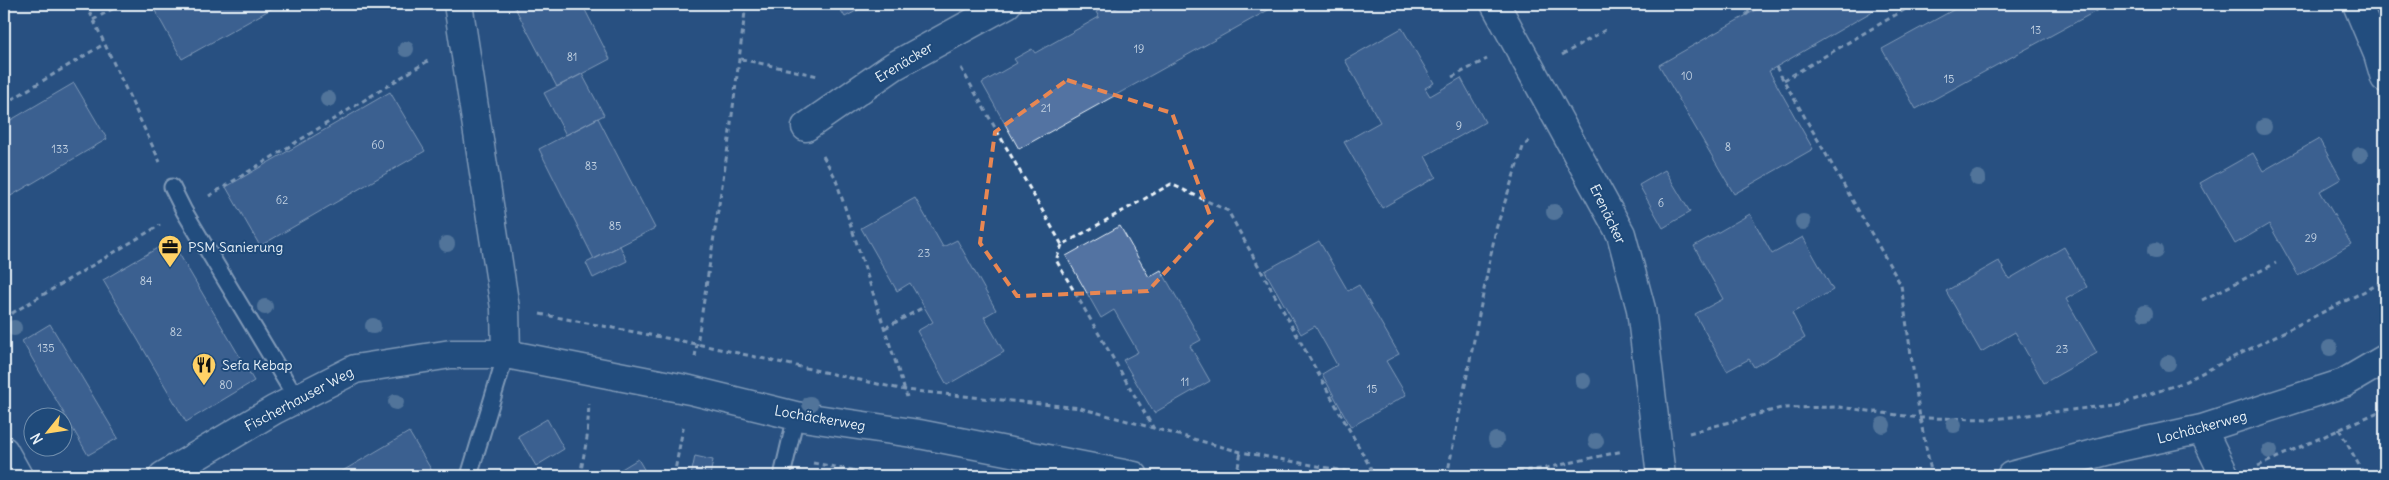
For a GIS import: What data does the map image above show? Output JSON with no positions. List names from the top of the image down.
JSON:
{
  "streets": {
    "street": ["Erenäcker", "Fischerhauser Weg", "Lochäckerweg"]
  },
  "crossings": [
    ["Fischerhauser Weg", "Lochäckerweg"]
  ],
  "places": {
    "office": ["PSM Sanierung"],
    "restaurant": ["Sefa Kebap"]
  },
  "house_numbers": [
    "13",
    "19",
    "81",
    "10",
    "15",
    "21",
    "9",
    "60",
    "8",
    "133",
    "83",
    "62",
    "6",
    "85",
    "29",
    "23",
    "84",
    "82",
    "135",
    "23",
    "11",
    "80",
    "15"
  ],
  "north": "bottom left"
}
